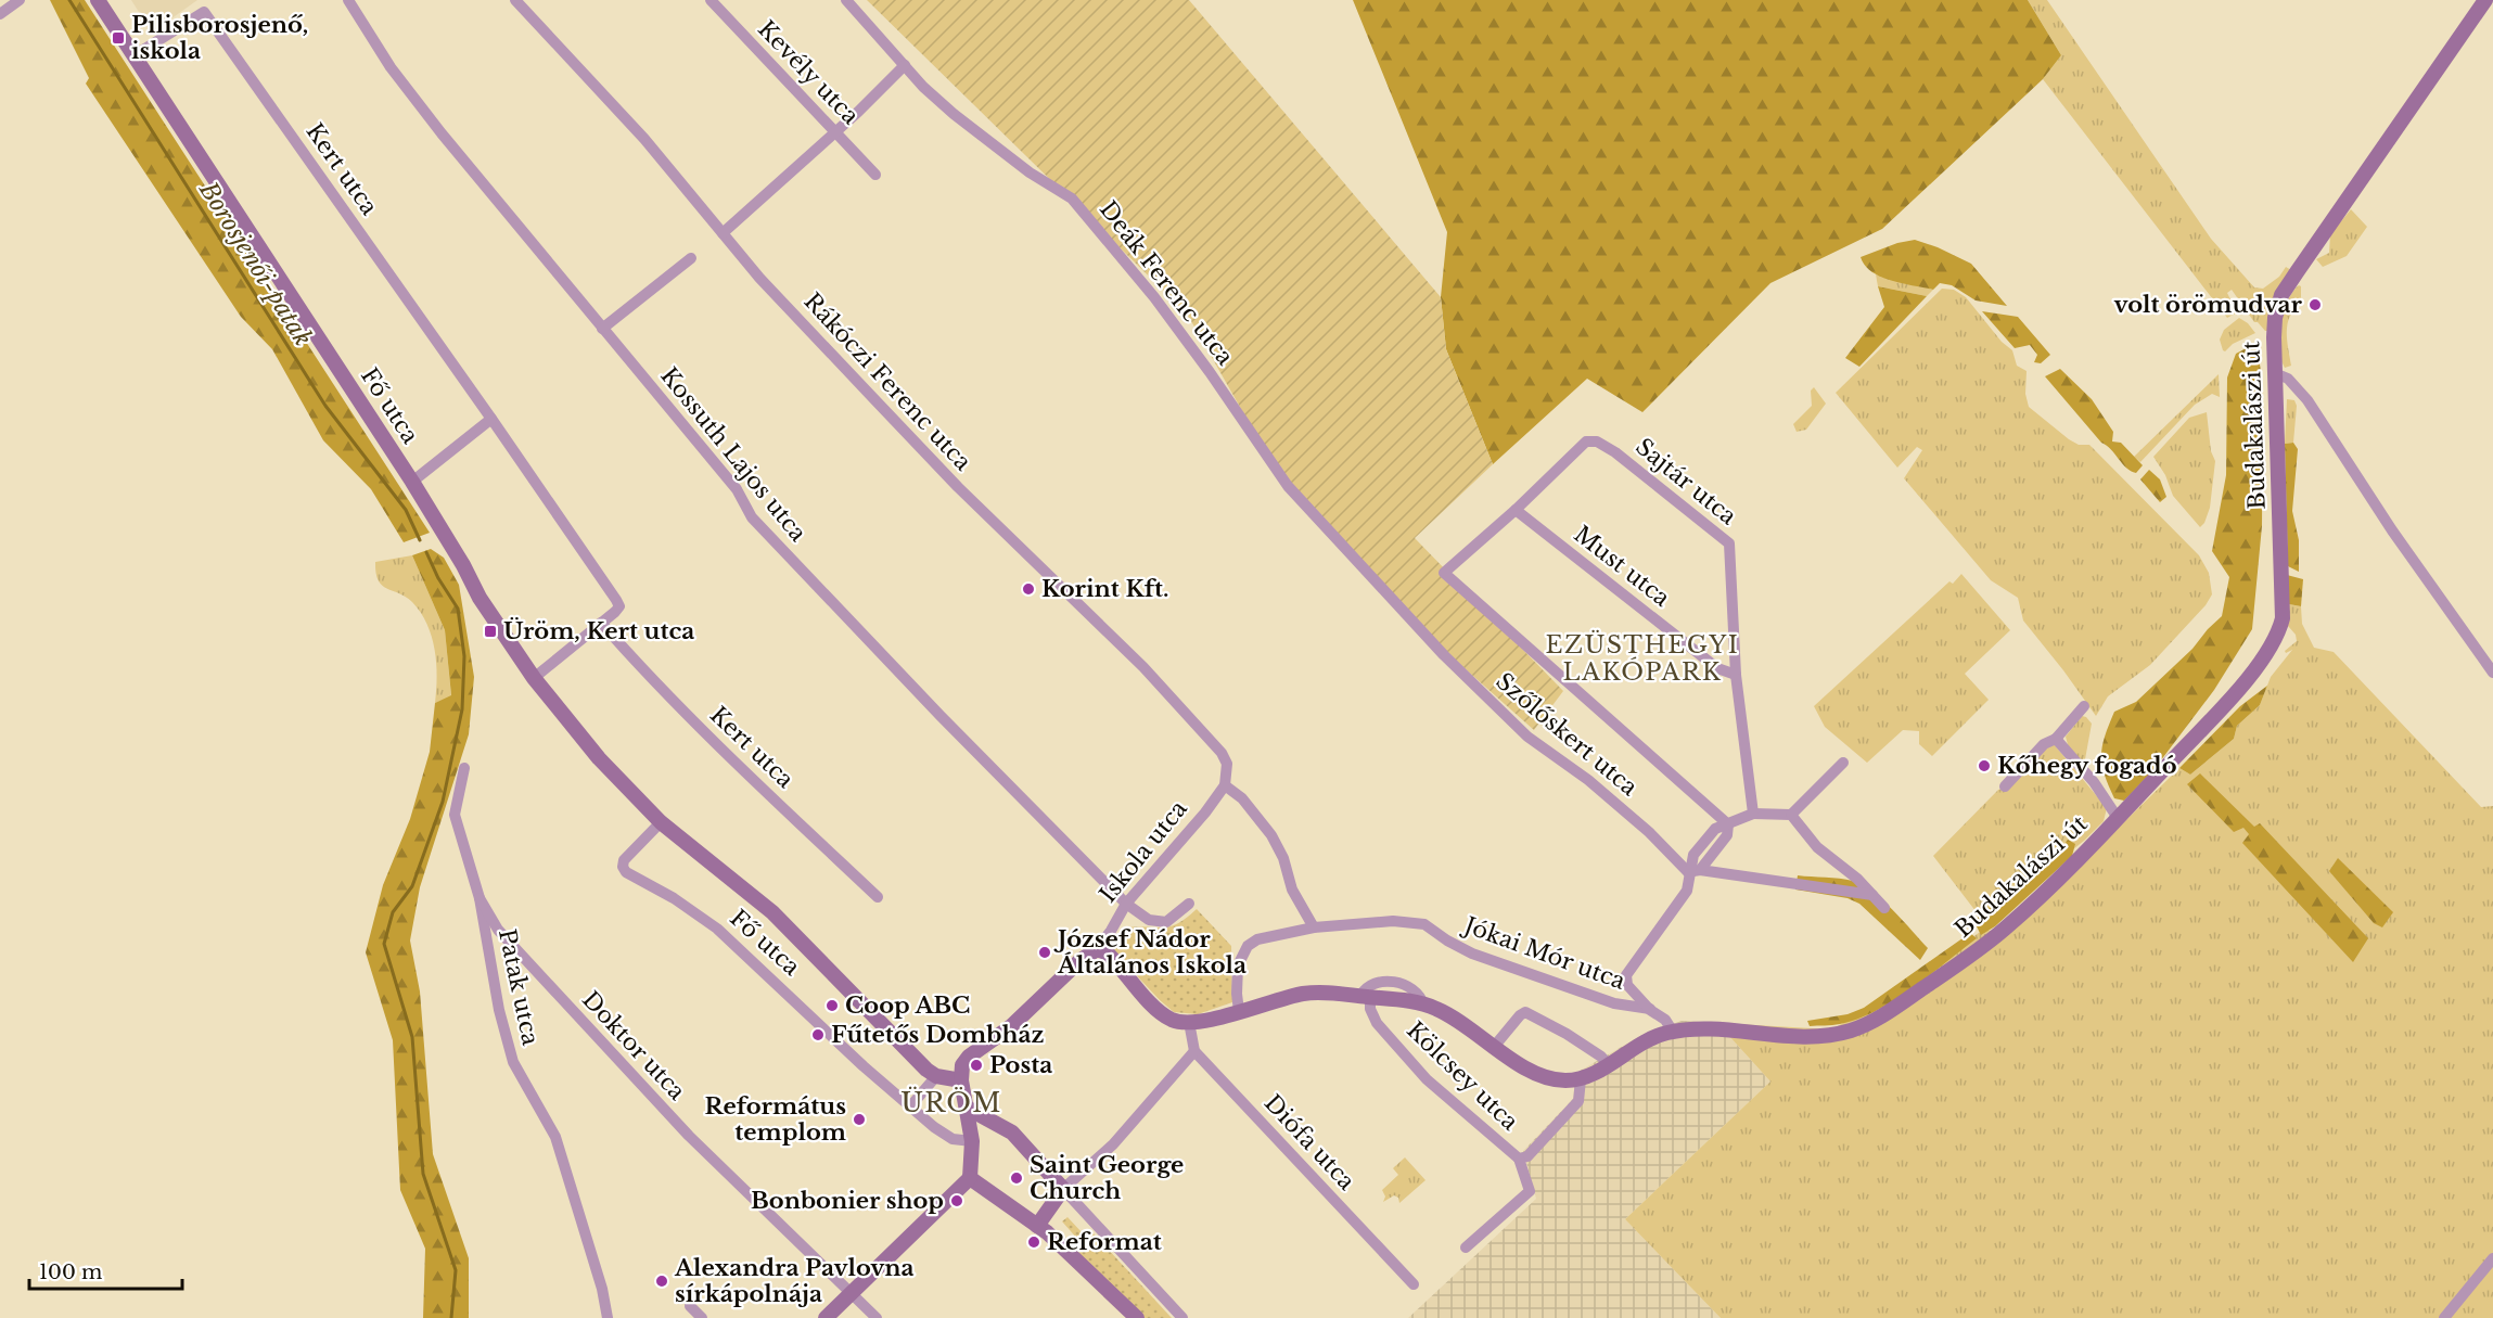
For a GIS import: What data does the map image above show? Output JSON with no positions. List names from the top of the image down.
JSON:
{
  "streets": {
    "main road": ["Fő utca", "Budakalászi út", "Iskola utca"],
    "street": [
      "Kevély utca",
      "Kert utca",
      "Deák Ferenc utca",
      "Rákóczi Ferenc utca",
      "Kossuth Lajos utca",
      "Sajtár utca",
      "Must utca",
      "Szőlőskert utca",
      "Jókai Mór utca",
      "Patak utca",
      "Doktor utca",
      "Kölcsey utca",
      "Diófa utca"
    ]
  },
  "crossings": [
    ["Kert utca", "Fő utca"],
    ["Deák Ferenc utca", "Szőlőskert utca"],
    ["Rákóczi Ferenc utca", "Iskola utca"],
    ["Budakalászi út", "Kölcsey utca"],
    ["Kossuth Lajos utca", "Iskola utca"],
    ["Sajtár utca", "Must utca"],
    ["Patak utca", "Doktor utca"]
  ],
  "districts": ["EZÜSTHEGYI LAKÓPARK", "ÜRÖM"],
  "water": ["Borosjenői-patak"],
  "places": {
    "transit": ["Pilisborosjenő, iskola", "Üröm, Kert utca"],
    "other": [
      "volt örömudvar",
      "Korint Kft.",
      "Kőhegy fogadó",
      "József Nádor Általános Iskola",
      "Coop ABC",
      "Fűtetős Dombház",
      "Posta",
      "Református templom",
      "Saint George Church",
      "Bonbonier shop",
      "Reformat",
      "Alexandra Pavlovna sírkápolnája"
    ]
  },
  "scale_bar": "100 m"
}
